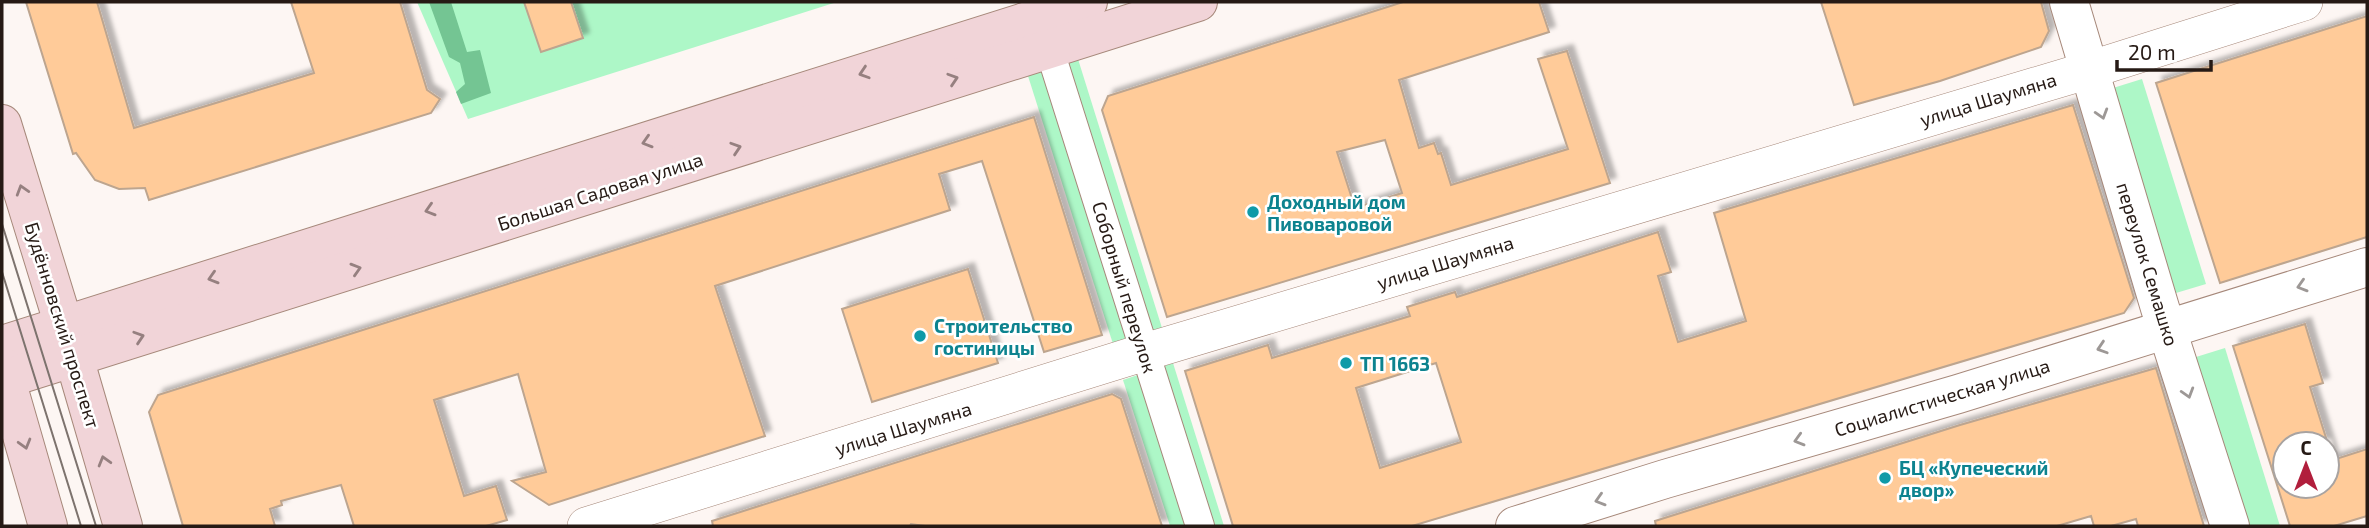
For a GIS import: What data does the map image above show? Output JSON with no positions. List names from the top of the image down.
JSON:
{
  "streets": {
    "main road": ["Большая Садовая улица", "Будённовский проспект"],
    "street": [
      "улица Шаумяна",
      "переулок Семашко",
      "Соборный переулок",
      "Социалистическая улица"
    ]
  },
  "crossings": [
    ["улица Шаумяна", "переулок Семашко"],
    ["улица Шаумяна", "Соборный переулок"],
    ["Большая Садовая улица", "Соборный переулок"],
    ["Большая Садовая улица", "Будённовский проспект"],
    ["переулок Семашко", "Социалистическая улица"]
  ],
  "one_way": ["переулок Семашко", "Социалистическая улица"],
  "places": [
    "Доходный дом Пивоваровой",
    "Строительство гостиницы",
    "ТП 1663",
    "БЦ «Купеческий двор»"
  ],
  "scale_bar": "20 m",
  "north": "top"
}
